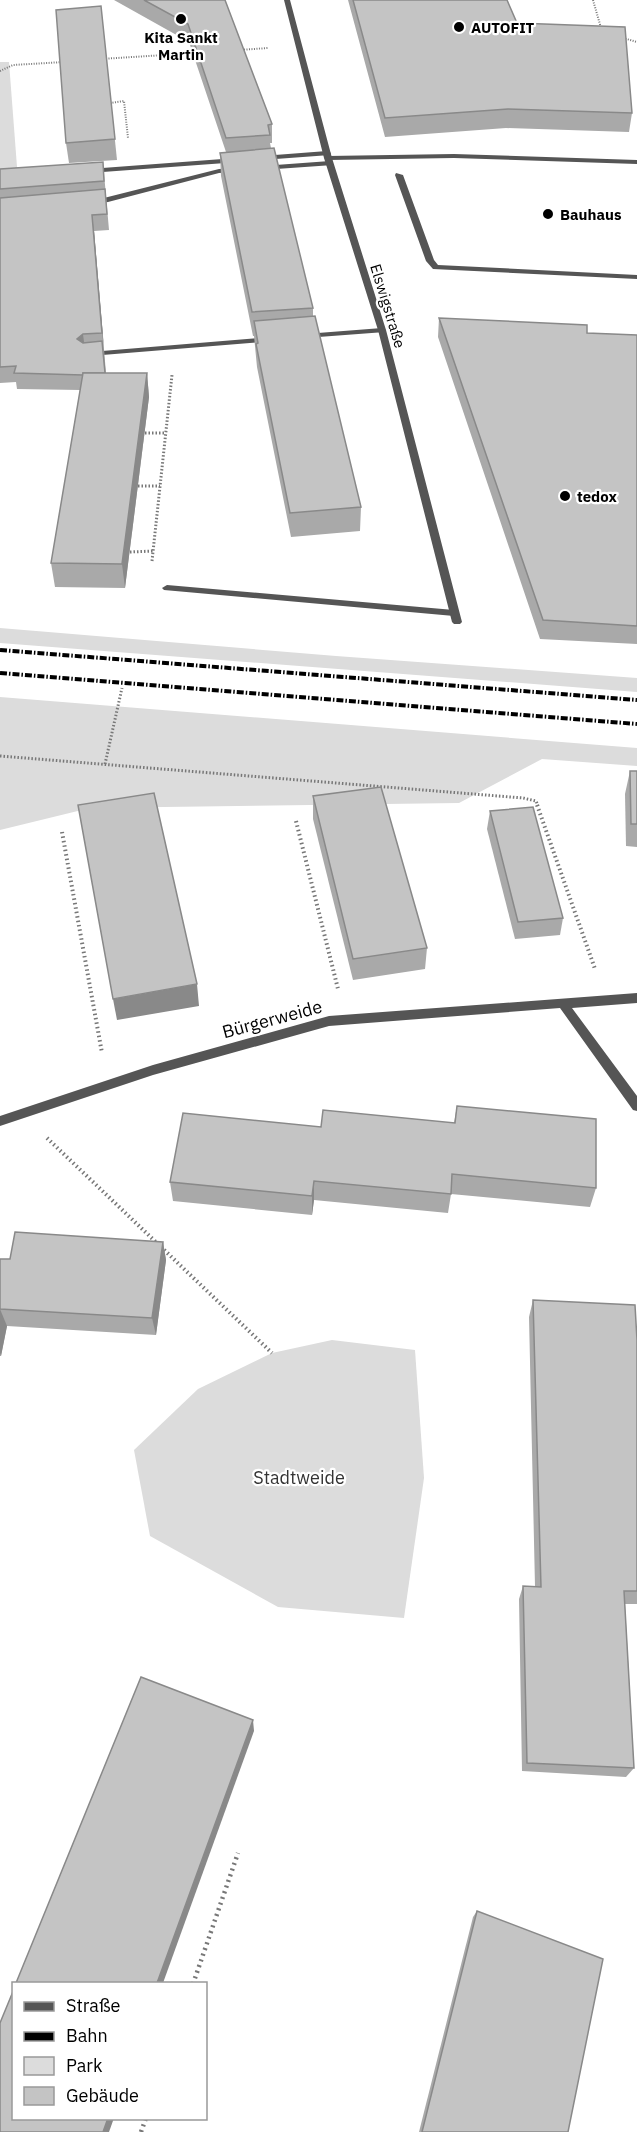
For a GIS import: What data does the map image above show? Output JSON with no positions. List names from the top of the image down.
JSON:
{
  "streets": {
    "street": ["Elswigstraße", "Bürgerweide"]
  },
  "parks": ["Stadtweide"],
  "places": [
    "Kita Sankt Martin",
    "AUTOFIT",
    "Bauhaus",
    "tedox"
  ],
  "legend": [
    "Straße",
    "Bahn",
    "Park",
    "Gebäude"
  ]
}
